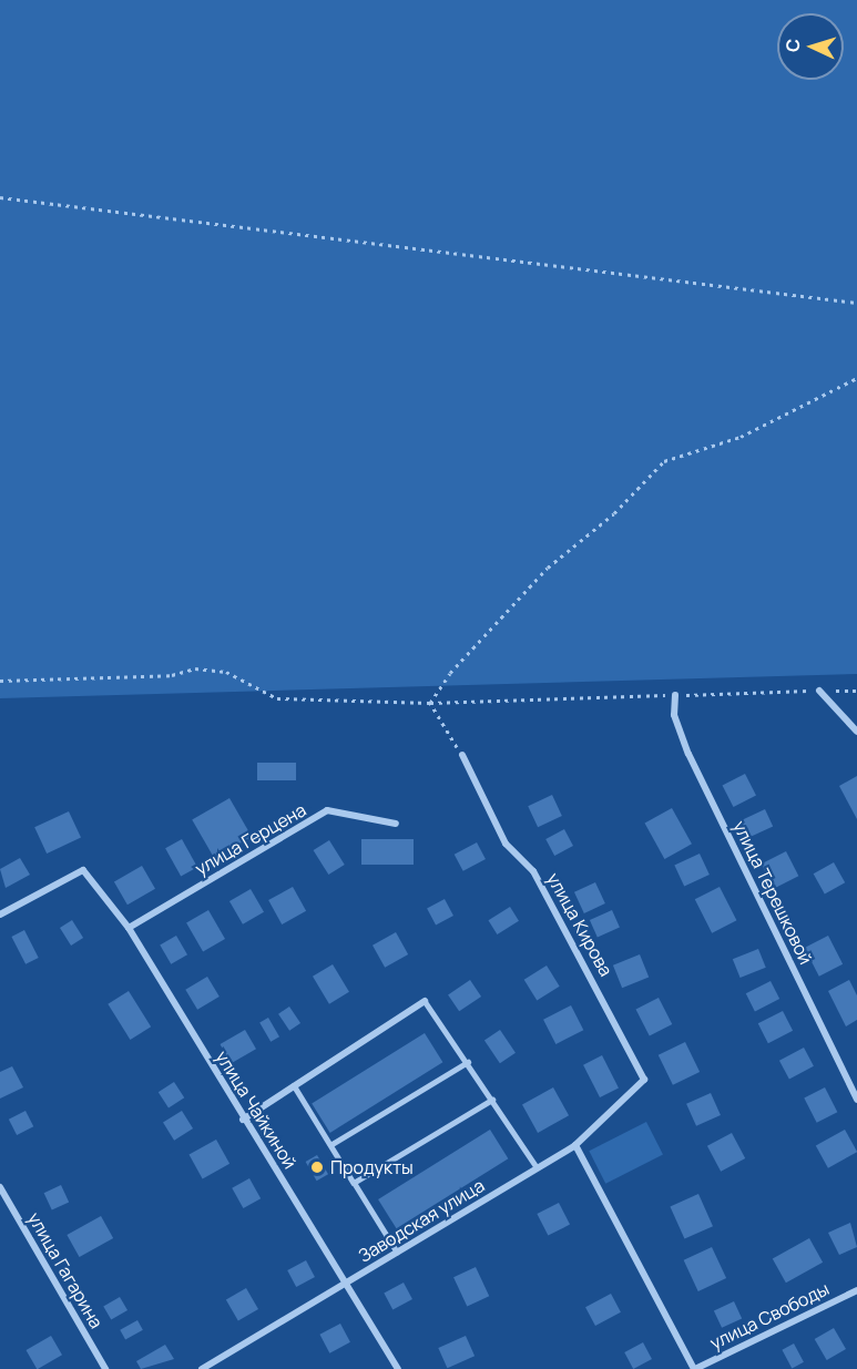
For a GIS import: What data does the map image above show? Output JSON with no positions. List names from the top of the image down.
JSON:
{
  "streets": {
    "street": [
      "улица Герцена",
      "улица Терешковой",
      "улица Кирова",
      "улица Чайкиной",
      "Заводская улица",
      "улица Гагарина",
      "улица Свободы"
    ]
  },
  "crossings": [
    ["улица Герцена", "улица Чайкиной"],
    ["улица Кирова", "Заводская улица"],
    ["улица Чайкиной", "Заводская улица"]
  ],
  "places": ["Продукты"],
  "north": "left"
}
